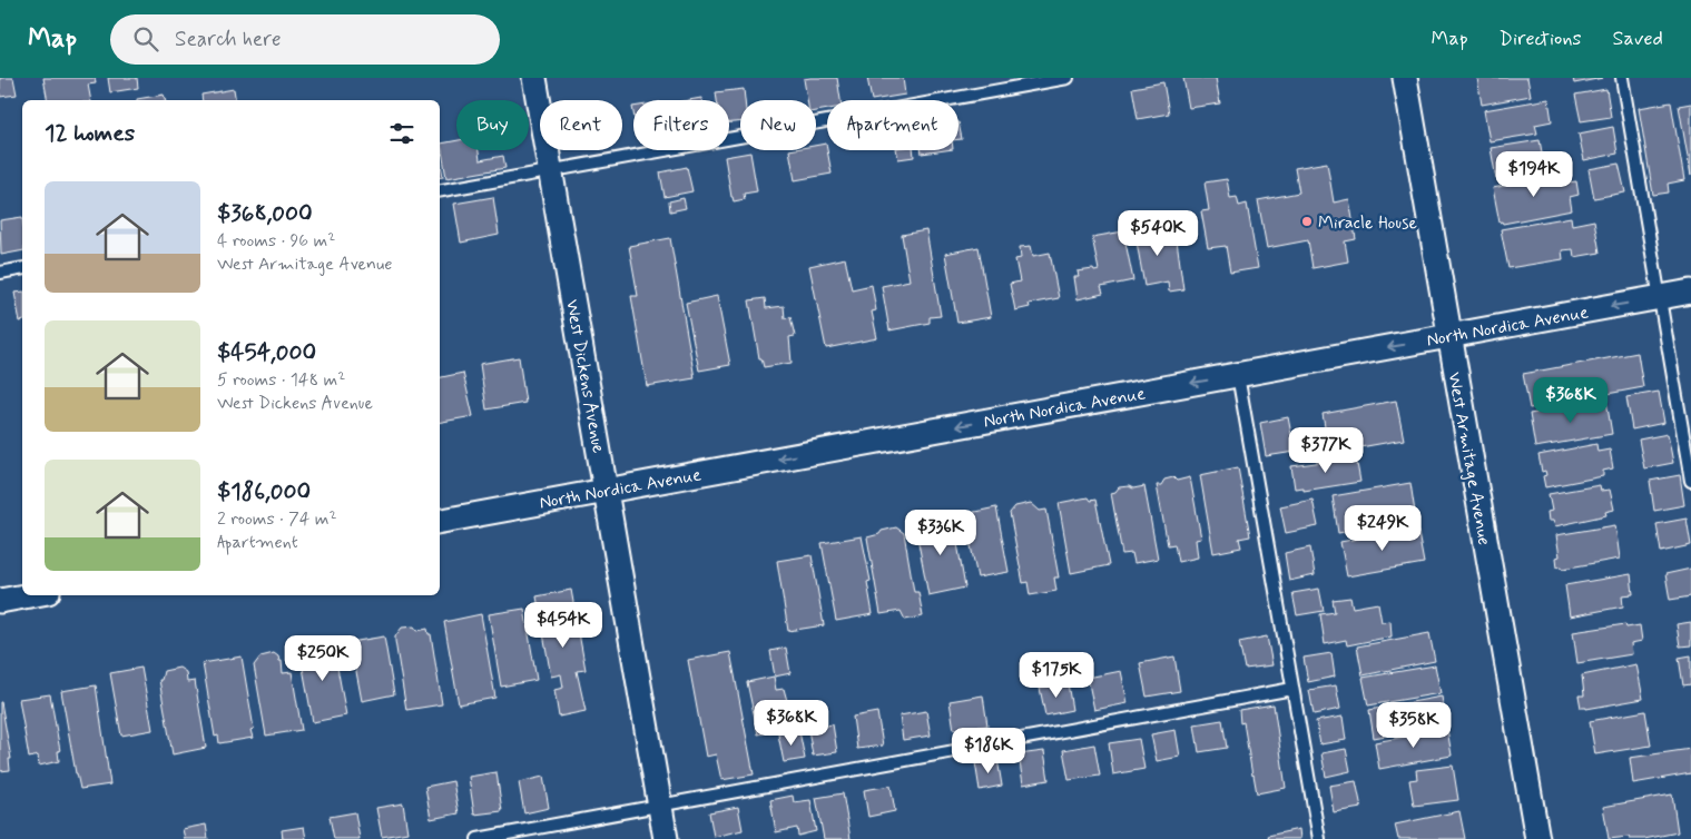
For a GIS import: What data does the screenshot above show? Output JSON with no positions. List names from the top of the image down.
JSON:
{
  "streets": {
    "street": ["North Nordica Avenue", "West Dickens Avenue", "West Armitage Avenue"]
  },
  "crossings": [
    ["North Nordica Avenue", "West Dickens Avenue"],
    ["North Nordica Avenue", "West Armitage Avenue"]
  ],
  "one_way": ["North Nordica Avenue"],
  "places": ["Miracle House"],
  "page": {
    "header": "Map",
    "search": "Search here",
    "nav": ["Map", "Directions", "Saved"],
    "chip": [
      "Buy",
      "Rent",
      "Filters",
      "New",
      "Apartment"
    ],
    "heading": "12 homes",
    "price": [
      "$194K",
      "$540K",
      "$368K",
      "$377K",
      "$249K",
      "$336K",
      "$454K",
      "$250K",
      "$175K",
      "$368K",
      "$358K",
      "$186K"
    ],
    "list": [
      {
        "name": "$368,000",
        "note": "4 rooms · 96 m² · West Armitage Avenue"
      },
      {
        "name": "$454,000",
        "note": "5 rooms · 148 m² · West Dickens Avenue"
      },
      {
        "name": "$186,000",
        "note": "2 rooms · 74 m² · Apartment"
      }
    ]
  }
}
